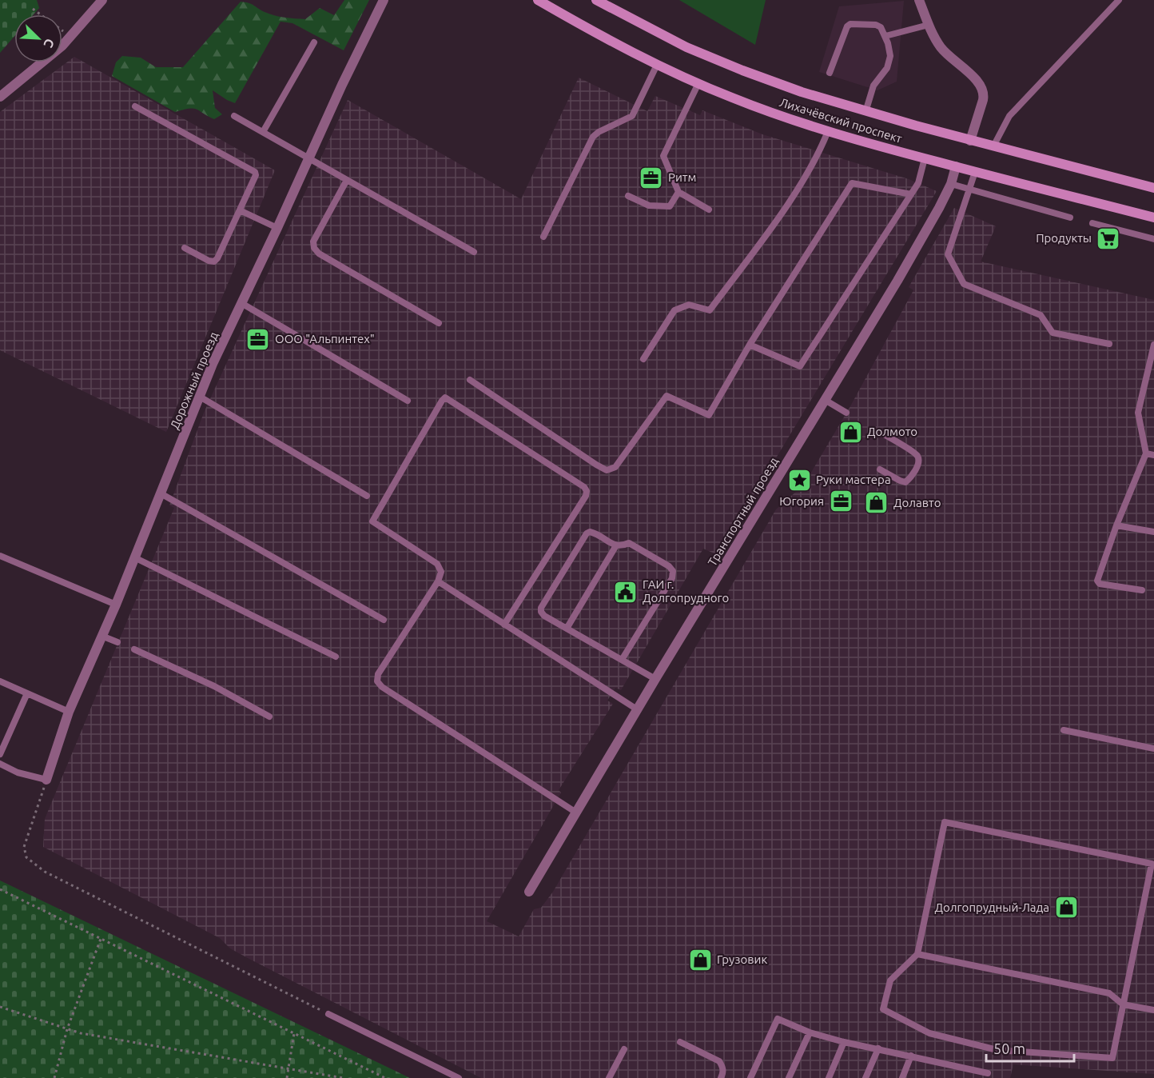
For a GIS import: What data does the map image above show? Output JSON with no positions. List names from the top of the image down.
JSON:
{
  "streets": {
    "main road": ["Лихачёвский проспект"],
    "street": ["Дорожный проезд", "Транспортный проезд"]
  },
  "crossings": [
    ["Лихачёвский проспект", "Транспортный проезд"]
  ],
  "places": {
    "office": ["Ритм", "ООО \"Альпинтех\"", "Югория"],
    "supermarket": ["Продукты"],
    "shop": [
      "Долмото",
      "Долавто",
      "Долгопрудный-Лада",
      "Грузовик"
    ],
    "place": ["Руки мастера"],
    "public building": ["ГАИ г. Долгопрудного"]
  },
  "scale_bar": "50 m",
  "north": "bottom right"
}
